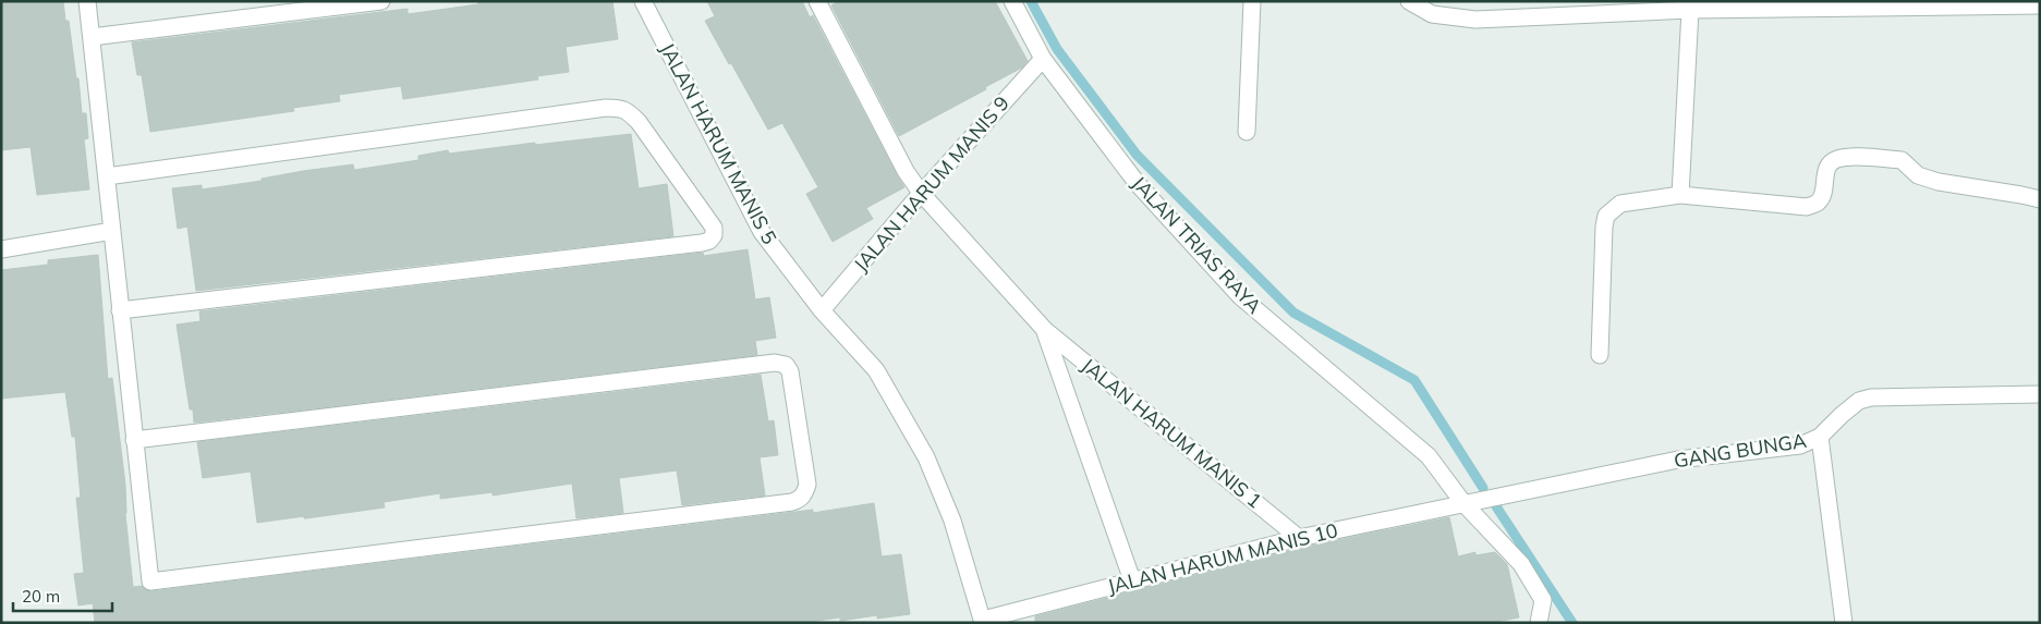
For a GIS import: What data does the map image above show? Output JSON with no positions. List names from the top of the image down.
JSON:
{
  "streets": {
    "street": [
      "JALAN HARUM MANIS 5",
      "JALAN HARUM MANIS 9",
      "JALAN TRIAS RAYA",
      "JALAN HARUM MANIS 1",
      "GANG BUNGA",
      "JALAN HARUM MANIS 10"
    ]
  },
  "crossings": [
    ["JALAN HARUM MANIS 5", "JALAN HARUM MANIS 9"],
    ["JALAN HARUM MANIS 5", "JALAN HARUM MANIS 10"],
    ["JALAN HARUM MANIS 9", "JALAN TRIAS RAYA"],
    ["JALAN HARUM MANIS 9", "JALAN HARUM MANIS 1"],
    ["JALAN TRIAS RAYA", "GANG BUNGA"],
    ["JALAN TRIAS RAYA", "JALAN HARUM MANIS 10"],
    ["JALAN HARUM MANIS 1", "JALAN HARUM MANIS 10"],
    ["GANG BUNGA", "JALAN HARUM MANIS 10"]
  ],
  "scale_bar": "20 m"
}
